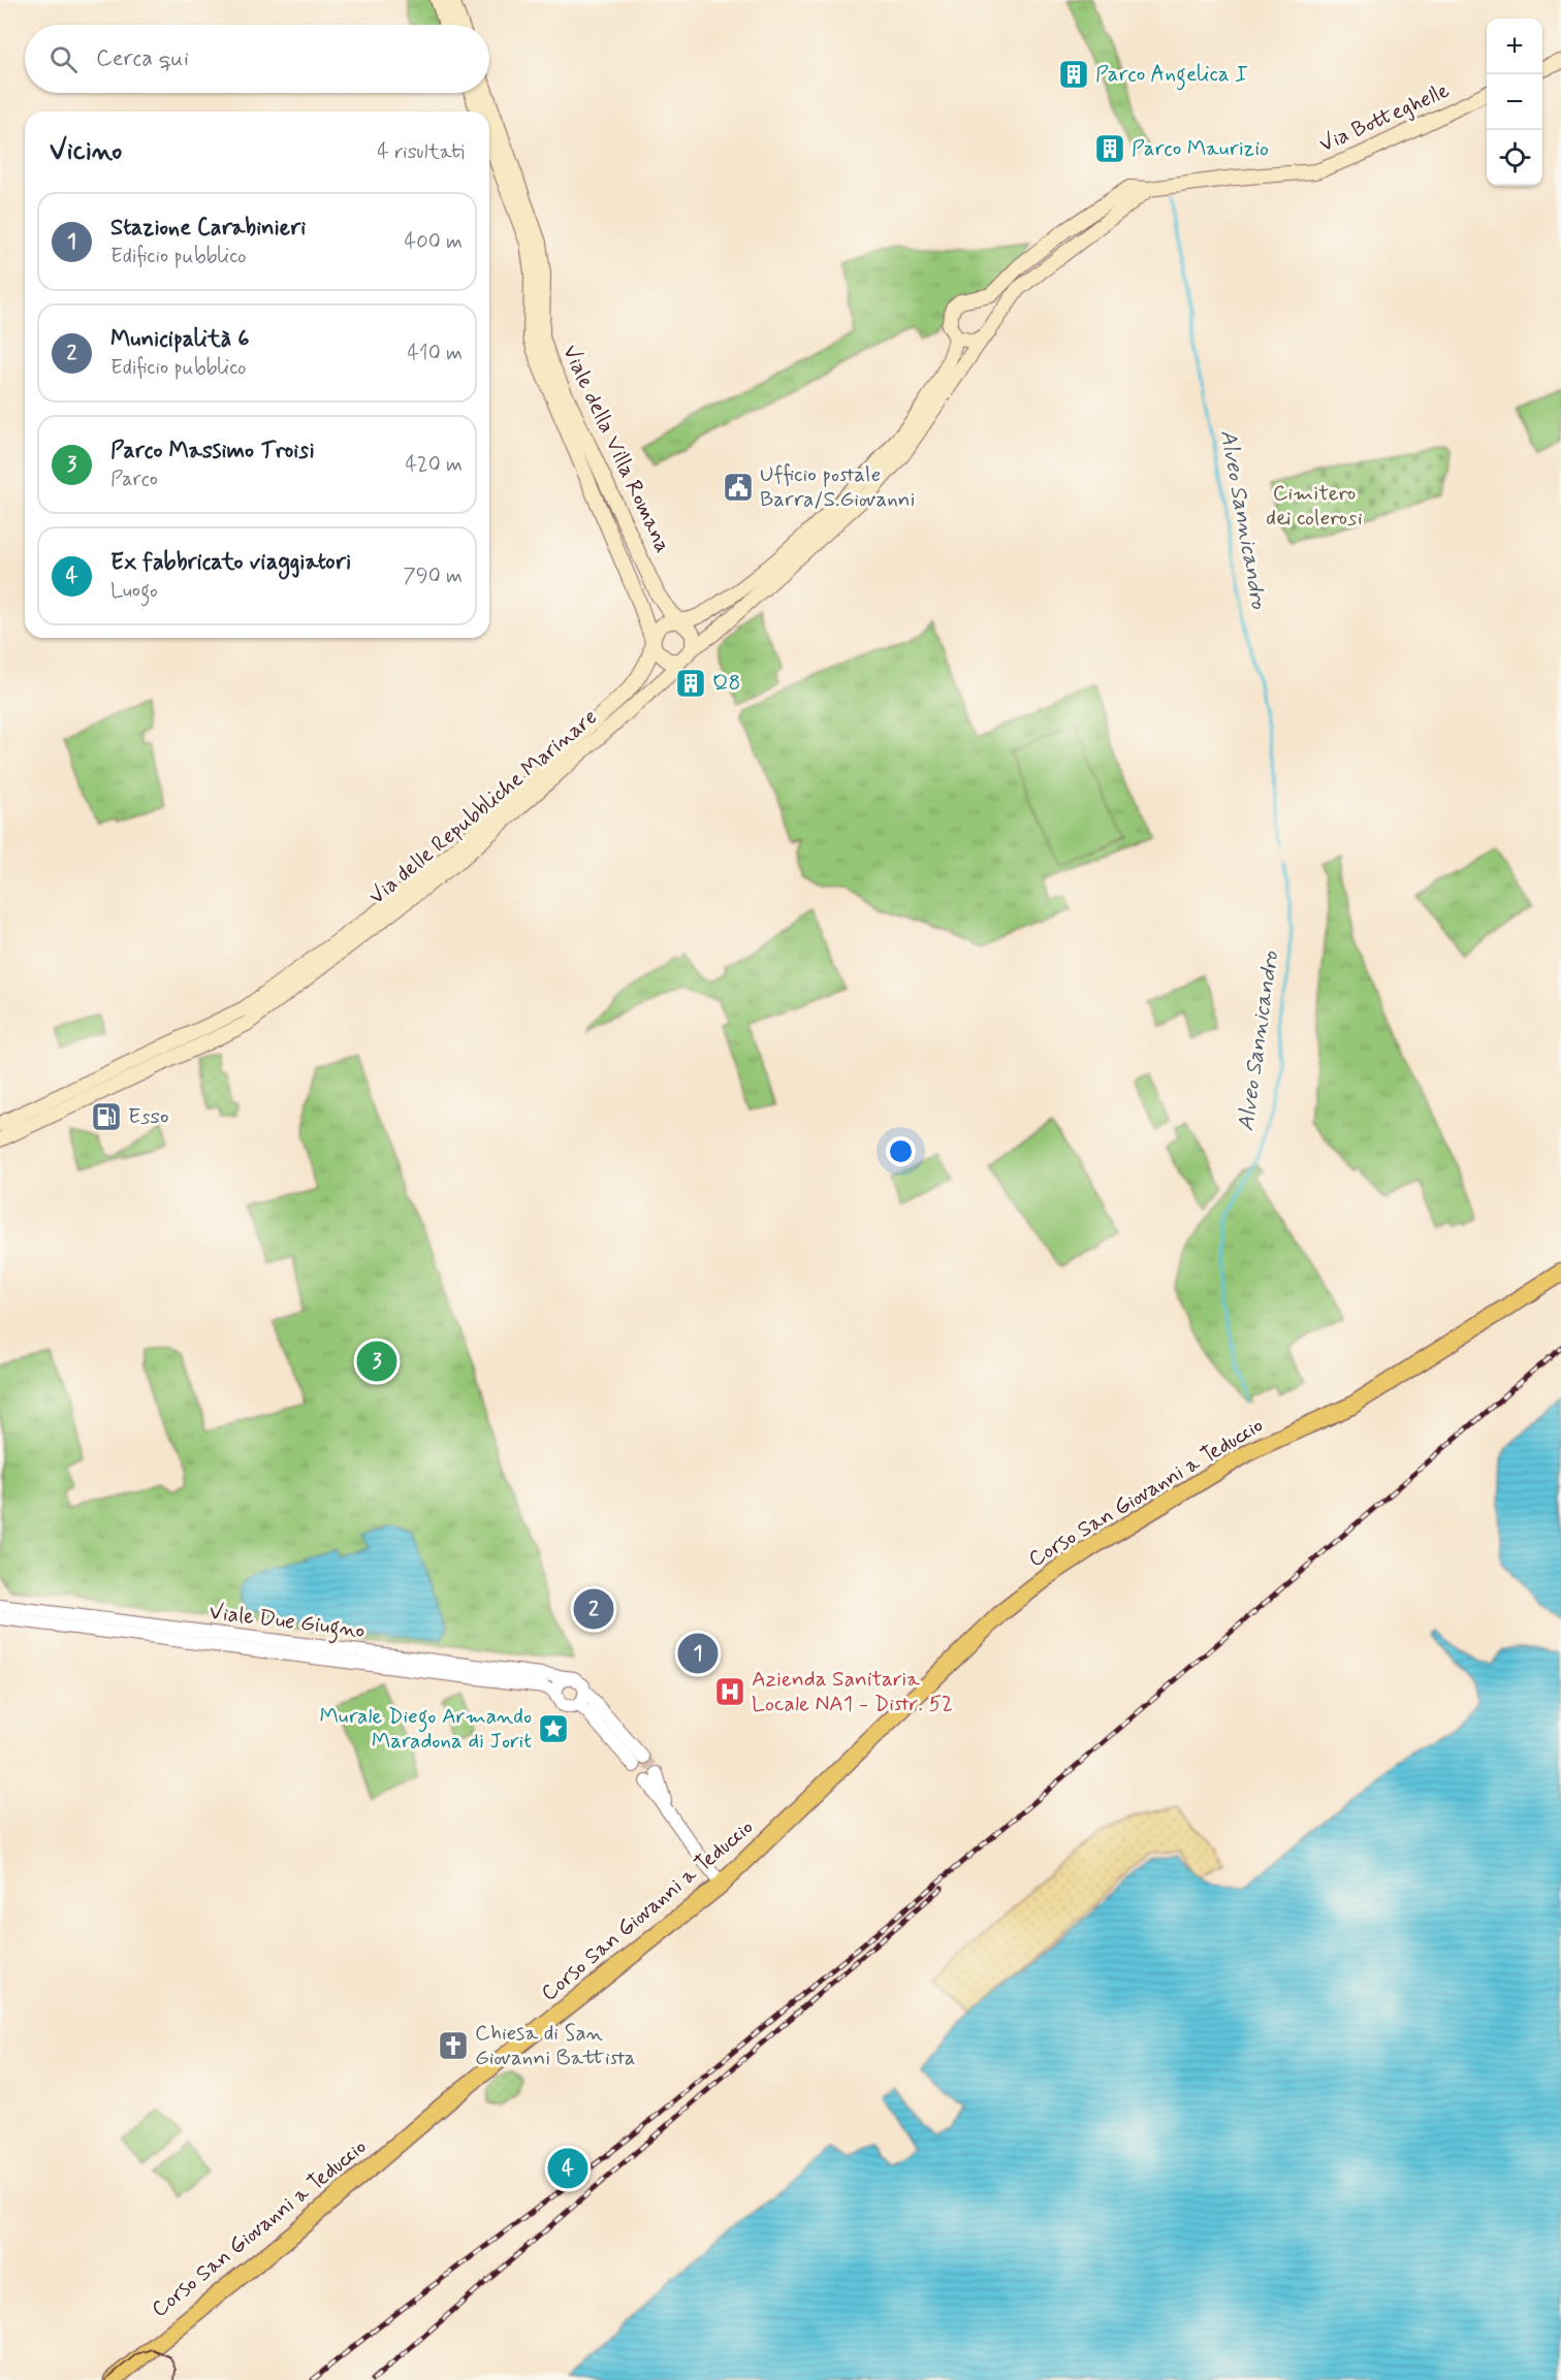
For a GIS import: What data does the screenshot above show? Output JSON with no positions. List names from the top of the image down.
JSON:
{
  "streets": {
    "main road": [
      "Via Botteghelle",
      "Viale della Villa Romana",
      "Via delle Repubbliche Marinare",
      "Corso San Giovanni a Teduccio"
    ],
    "street": ["Viale Due Giugno"]
  },
  "crossings": [
    ["Viale della Villa Romana", "Via delle Repubbliche Marinare"]
  ],
  "water": ["Alveo Sannicandro"],
  "parks": ["Cimitero dei colerosi"],
  "places": {
    "building": ["Parco Angelica I", "Parco Maurizio", "Q8"],
    "public building": ["Ufficio postale Barra/S.Giovanni"],
    "fuel station": ["Esso"],
    "hospital": ["Azienda Sanitaria Locale NA1 - Distr. 52"],
    "place": ["Murale Diego Armando Maradona di Jorit"],
    "church": ["Chiesa di San Giovanni Battista"]
  },
  "page": {
    "map_buttons": ["+", "−"],
    "search": "Cerca qui",
    "heading": ["Vicino", "4 risultati"],
    "list": [
      {
        "mark": "1",
        "name": "Stazione Carabinieri",
        "note": "Edificio pubblico",
        "value": "400 m"
      },
      {
        "mark": "2",
        "name": "Municipalità 6",
        "note": "Edificio pubblico",
        "value": "410 m"
      },
      {
        "mark": "3",
        "name": "Parco Massimo Troisi",
        "note": "Parco",
        "value": "420 m"
      },
      {
        "mark": "4",
        "name": "Ex fabbricato viaggiatori",
        "note": "Luogo",
        "value": "790 m"
      }
    ],
    "pins": [
      "3",
      "2",
      "1",
      "4"
    ]
  }
}
